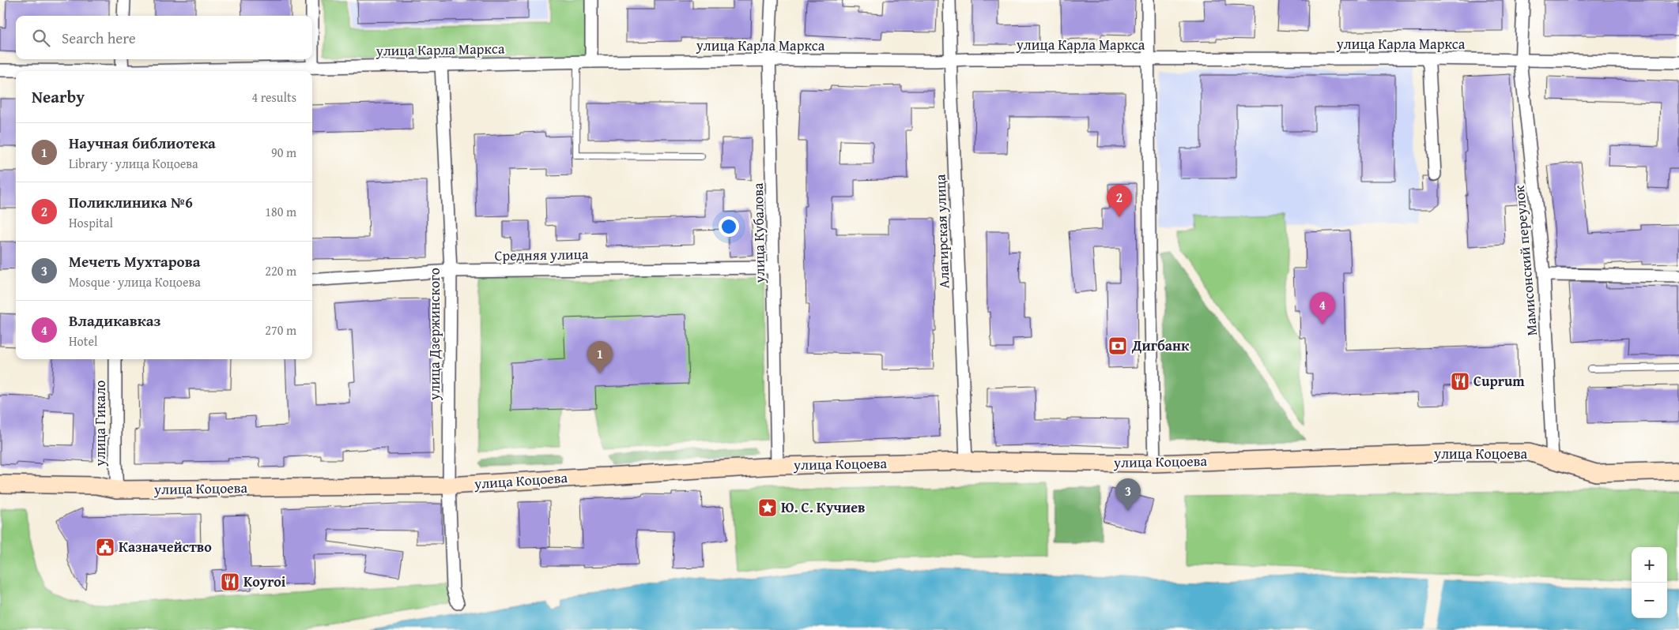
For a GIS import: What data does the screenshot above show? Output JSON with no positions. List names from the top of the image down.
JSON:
{
  "streets": {
    "street": [
      "улица Карла Маркса",
      "Алагирская улица",
      "улица Кубалова",
      "Средняя улица",
      "Мамисонский переулок",
      "улица Дзержинского",
      "улица Гикало",
      "улица Коцоева"
    ]
  },
  "crossings": [
    ["улица Карла Маркса", "Алагирская улица"],
    ["улица Карла Маркса", "улица Кубалова"],
    ["улица Карла Маркса", "Мамисонский переулок"],
    ["улица Карла Маркса", "улица Дзержинского"],
    ["Алагирская улица", "улица Коцоева"],
    ["улица Кубалова", "Средняя улица"],
    ["улица Кубалова", "улица Коцоева"],
    ["Средняя улица", "улица Дзержинского"],
    ["Мамисонский переулок", "улица Коцоева"],
    ["улица Дзержинского", "улица Коцоева"],
    ["улица Гикало", "улица Коцоева"]
  ],
  "places": {
    "bank": ["Дигбанк"],
    "restaurant": ["Cuprum", "Koyroi"],
    "place": ["Ю. С. Кучиев"],
    "public building": ["Казначейство"]
  },
  "page": {
    "search": "Search here",
    "heading": ["Nearby", "4 results"],
    "list": [
      {
        "mark": "1",
        "name": "Научная библиотека",
        "note": "Library · улица Коцоева",
        "value": "90 m"
      },
      {
        "mark": "2",
        "name": "Поликлиника №6",
        "note": "Hospital",
        "value": "180 m"
      },
      {
        "mark": "3",
        "name": "Мечеть Мухтарова",
        "note": "Mosque · улица Коцоева",
        "value": "220 m"
      },
      {
        "mark": "4",
        "name": "Владикавказ",
        "note": "Hotel",
        "value": "270 m"
      }
    ],
    "pins": [
      "2",
      "4",
      "1",
      "3"
    ],
    "map_buttons": ["+", "−"]
  }
}
